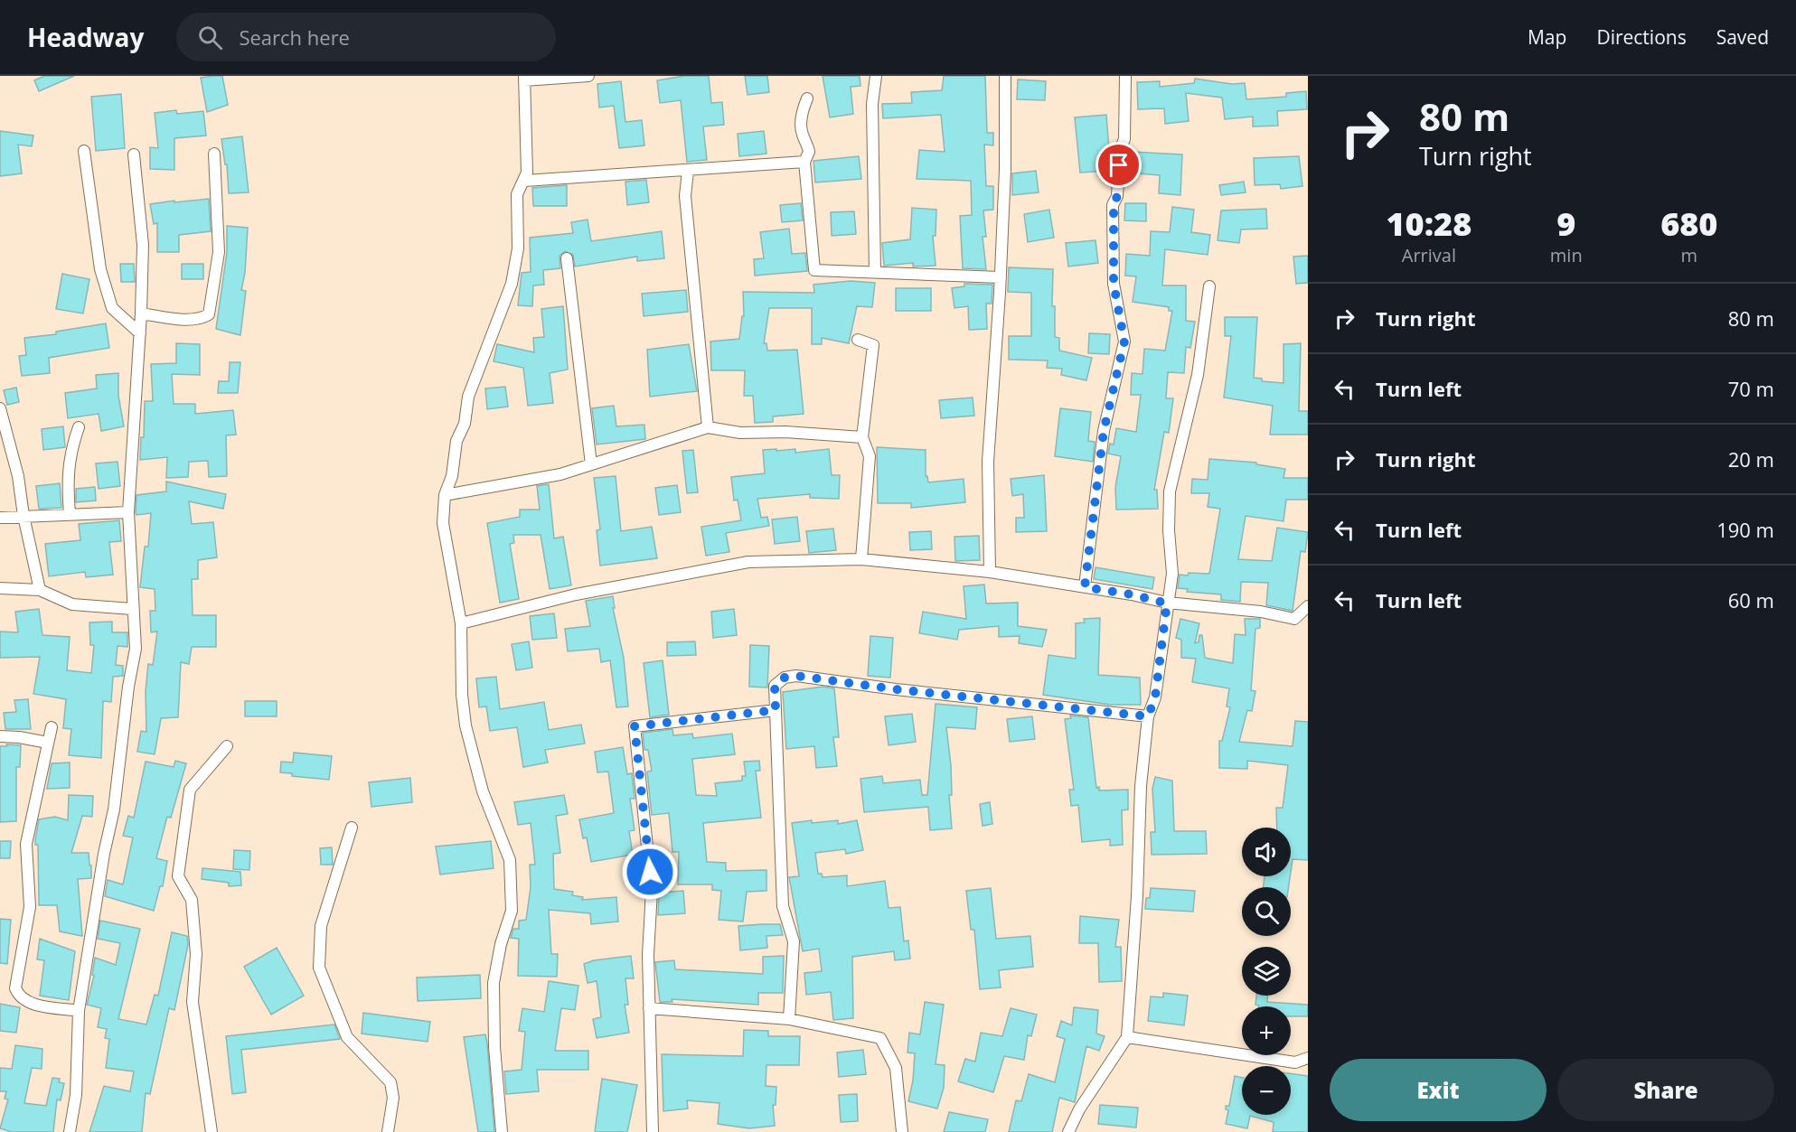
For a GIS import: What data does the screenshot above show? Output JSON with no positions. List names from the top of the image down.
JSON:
{
  "page": {
    "header": "Headway",
    "search": "Search here",
    "nav": ["Map", "Directions", "Saved"],
    "turn": ["80 m", "Turn right"],
    "eta": [
      "10:28",
      "Arrival",
      "9",
      "min",
      "680",
      "m"
    ],
    "list": [
      {
        "name": "Turn right",
        "value": "80 m"
      },
      {
        "name": "Turn left",
        "value": "70 m"
      },
      {
        "name": "Turn right",
        "value": "20 m"
      },
      {
        "name": "Turn left",
        "value": "190 m"
      },
      {
        "name": "Turn left",
        "value": "60 m"
      }
    ],
    "map_buttons": ["+", "−"],
    "buttons": ["Exit", "Share"]
  }
}
